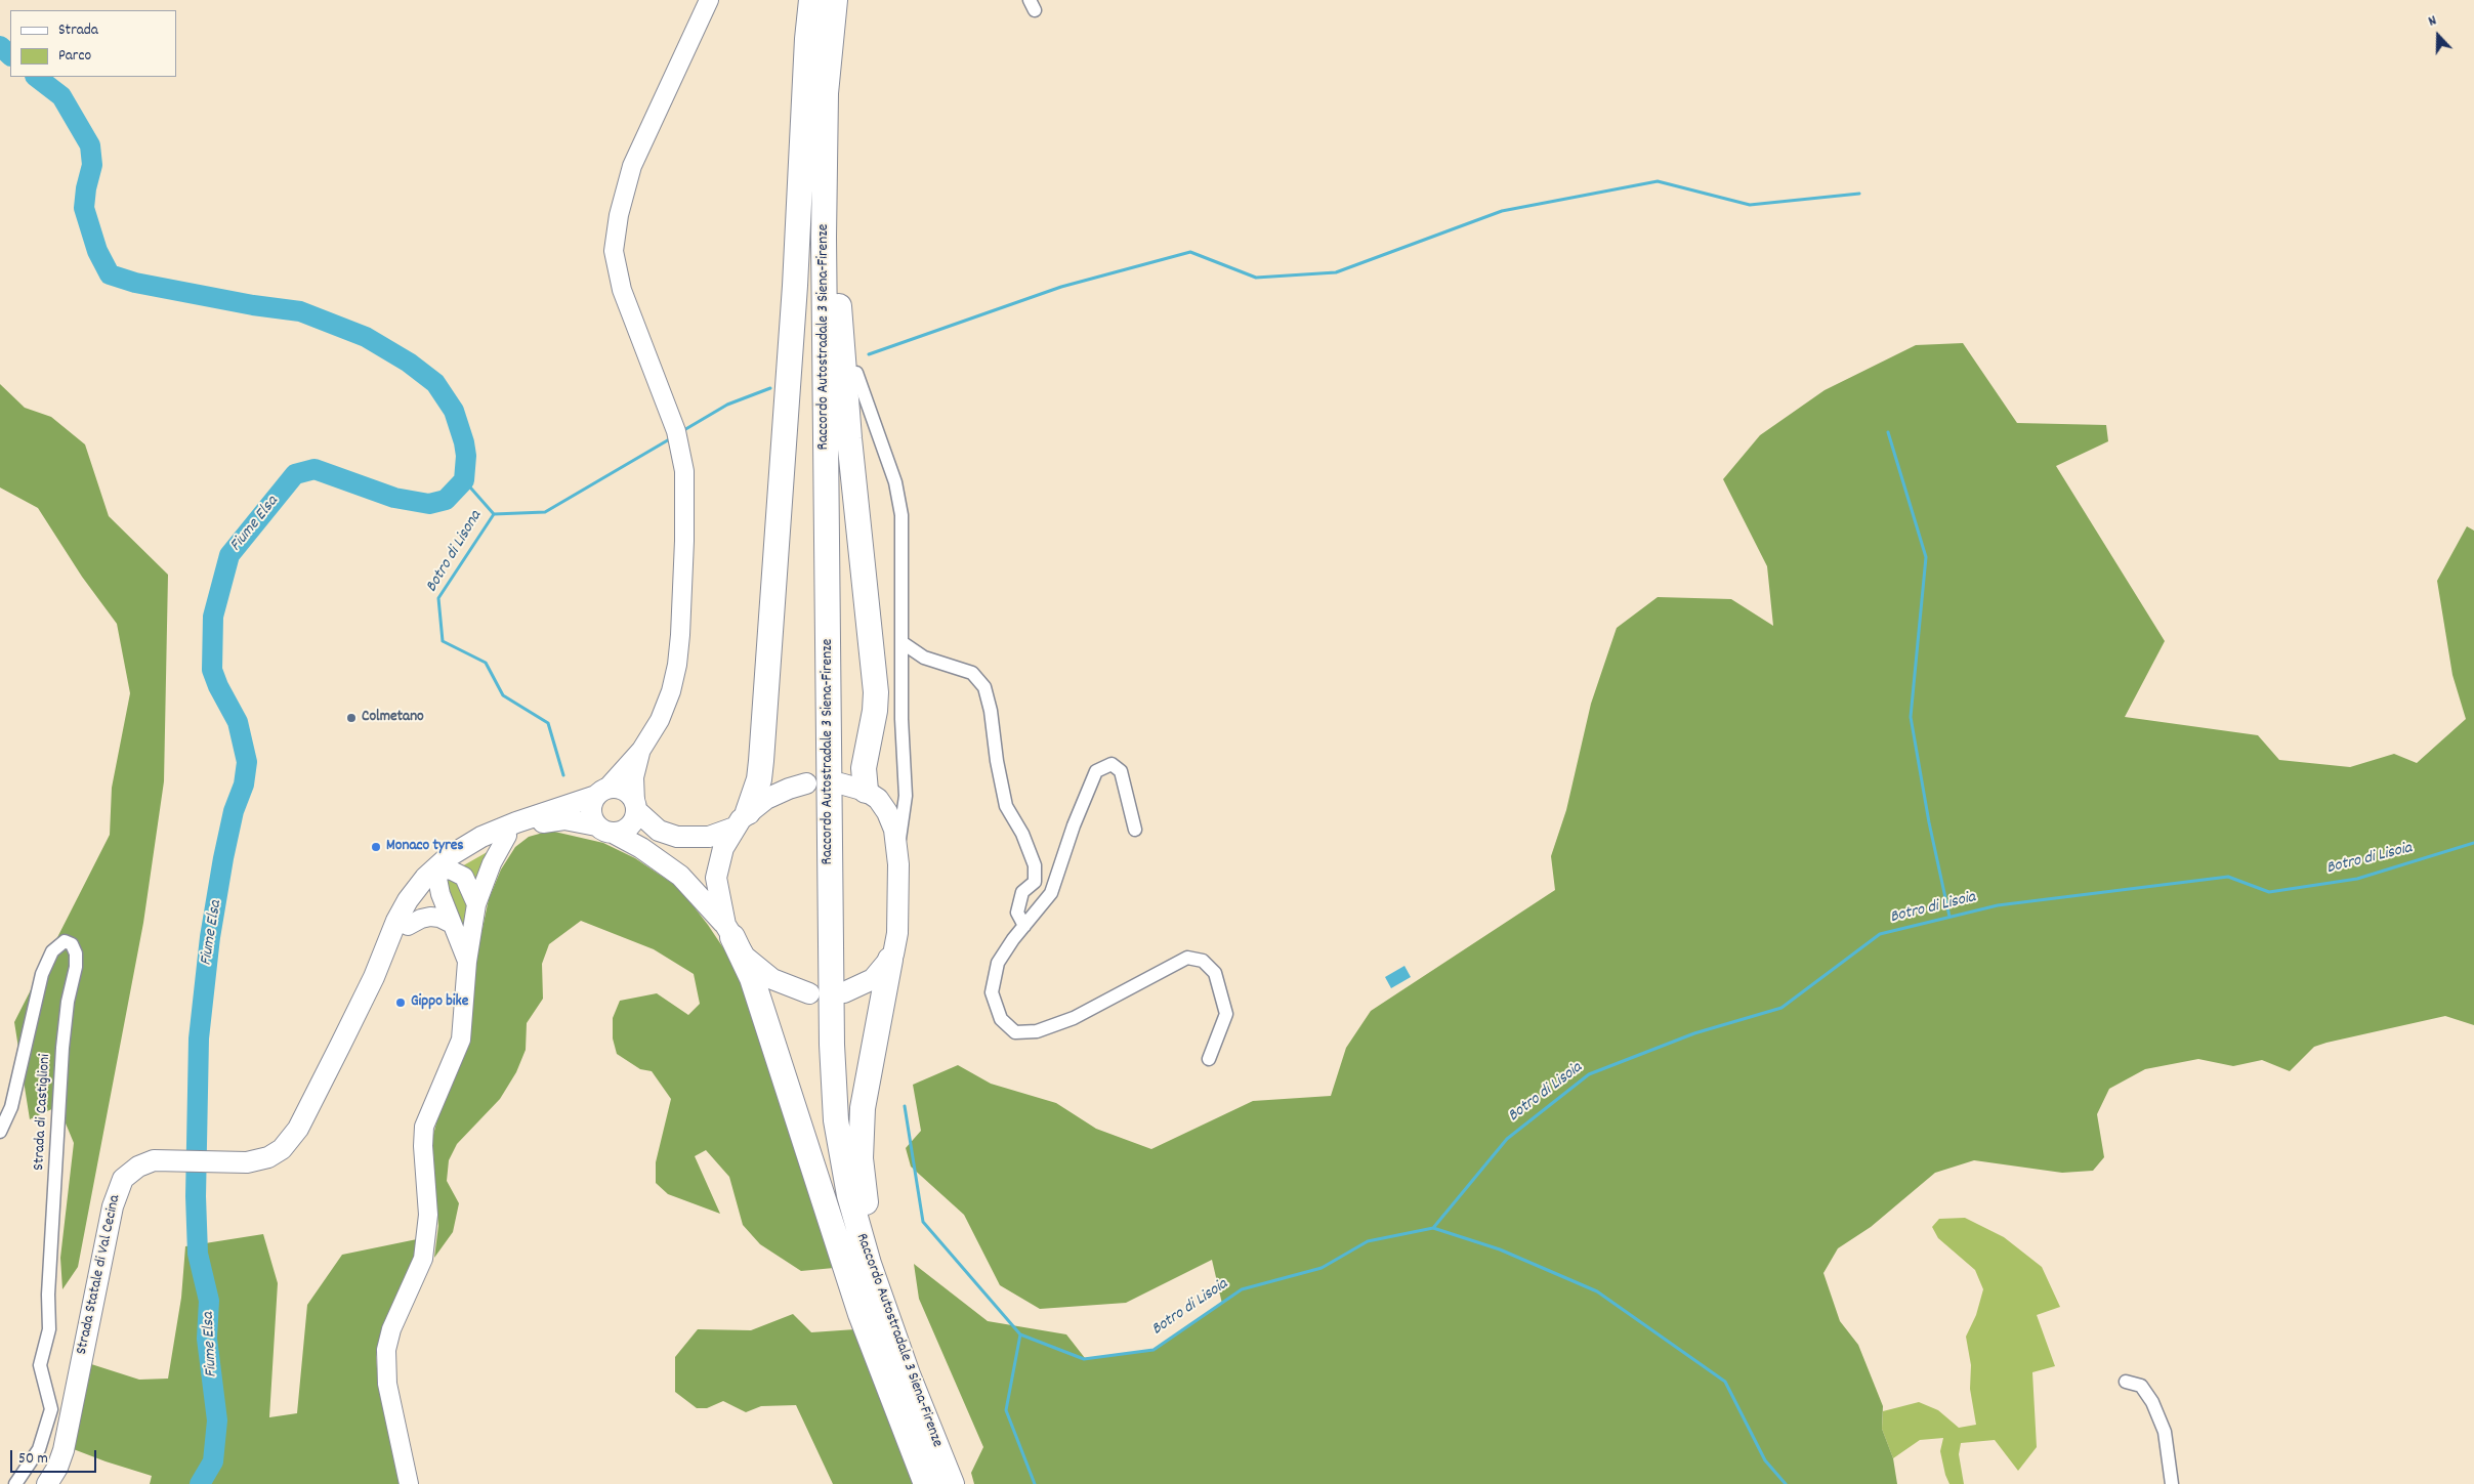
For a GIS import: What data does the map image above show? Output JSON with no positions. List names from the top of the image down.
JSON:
{
  "streets": {
    "highway": ["Raccordo Autostradale 3 Siena-Firenze"],
    "main road": ["Strada Statale di Val Cecina"],
    "street": ["Strada di Castiglioni"]
  },
  "water": ["Fiume Elsa", "Botro di Lisona", "Botro di Lisoia"],
  "places": ["Colmetano", "Monaco tyres", "Gippo bike"],
  "legend": ["Strada", "Parco"],
  "scale_bar": "50 m",
  "north": "top"
}
